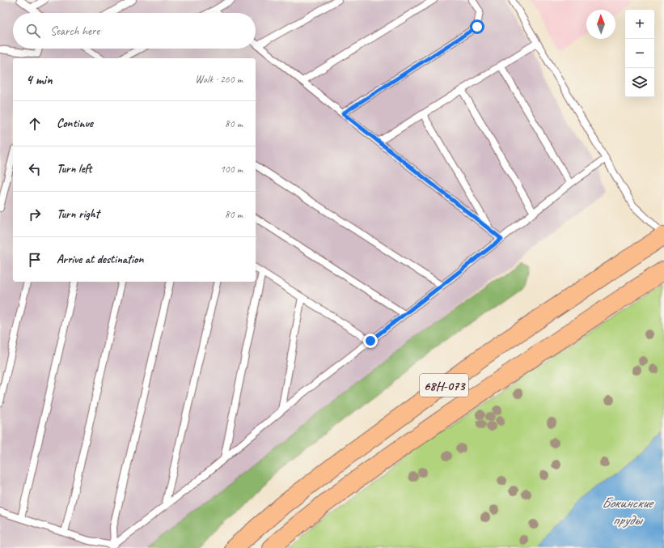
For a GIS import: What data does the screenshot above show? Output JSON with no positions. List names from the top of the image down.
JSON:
{
  "streets": {
    "main road": ["68Н-073"]
  },
  "water": ["Бокинские пруды"],
  "north": "top",
  "page": {
    "map_buttons": ["+", "−"],
    "search": "Search here",
    "heading": ["4 min", "Walk · 260 m"],
    "list": [
      ["Continue", "80 m"],
      ["Turn left", "100 m"],
      ["Turn right", "80 m"],
      "Arrive at destination"
    ]
  }
}
